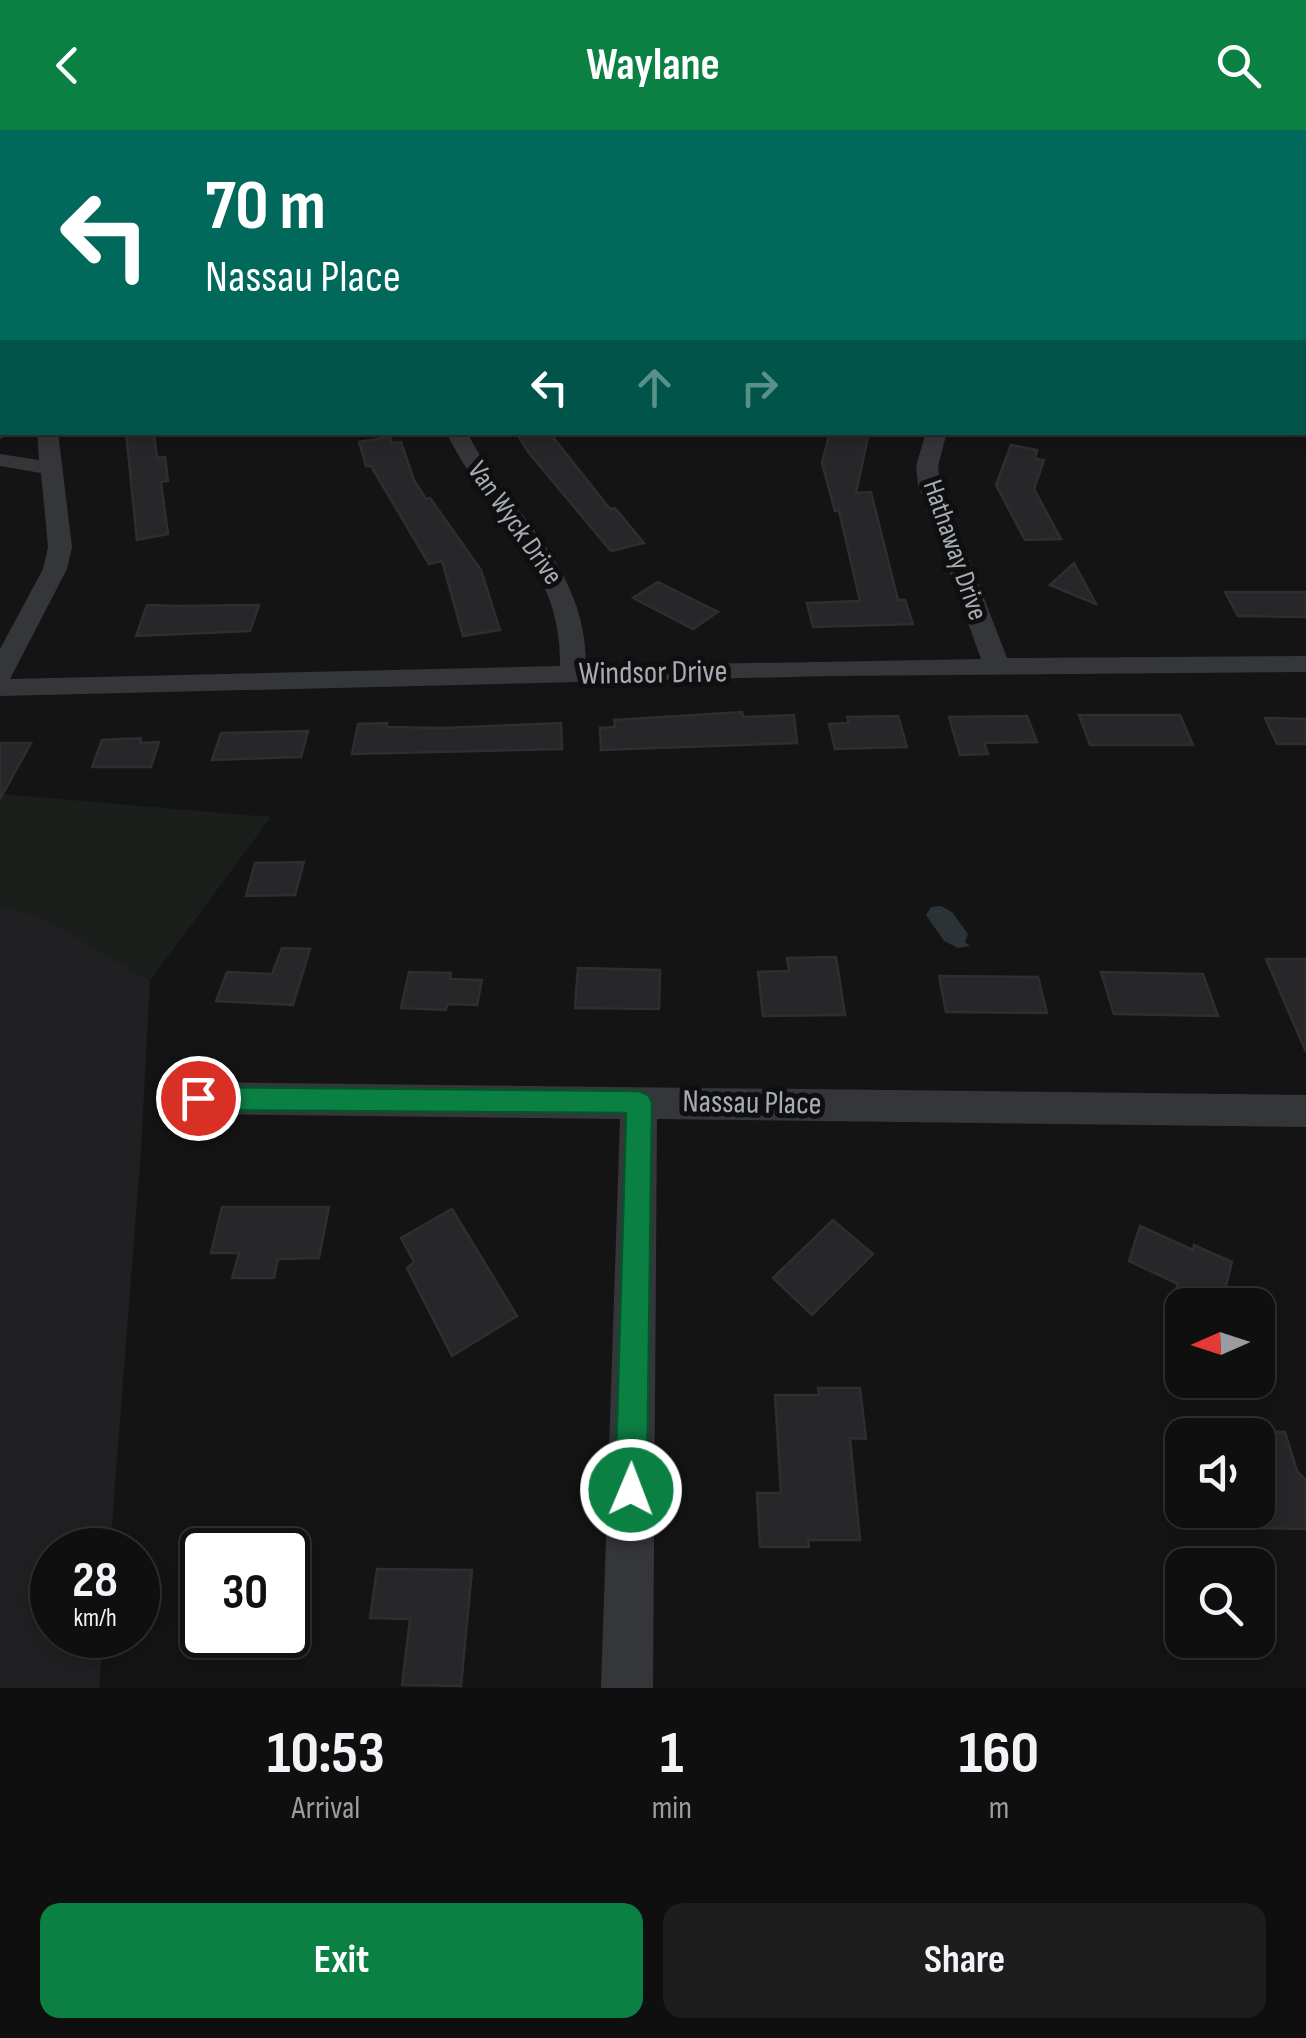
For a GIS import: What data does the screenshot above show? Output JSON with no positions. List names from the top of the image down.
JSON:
{
  "streets": {
    "street": [
      "Van Wyck Drive",
      "Hathaway Drive",
      "Windsor Drive",
      "Nassau Place"
    ]
  },
  "crossings": [
    ["Van Wyck Drive", "Windsor Drive"],
    ["Hathaway Drive", "Windsor Drive"]
  ],
  "north": "left",
  "page": {
    "header": "Waylane",
    "turn": ["70 m", "Nassau Place"],
    "speed": "28 km/h",
    "limit": "30",
    "eta": [
      "10:53",
      "Arrival",
      "1",
      "min",
      "160",
      "m"
    ],
    "buttons": ["Exit", "Share"]
  }
}
